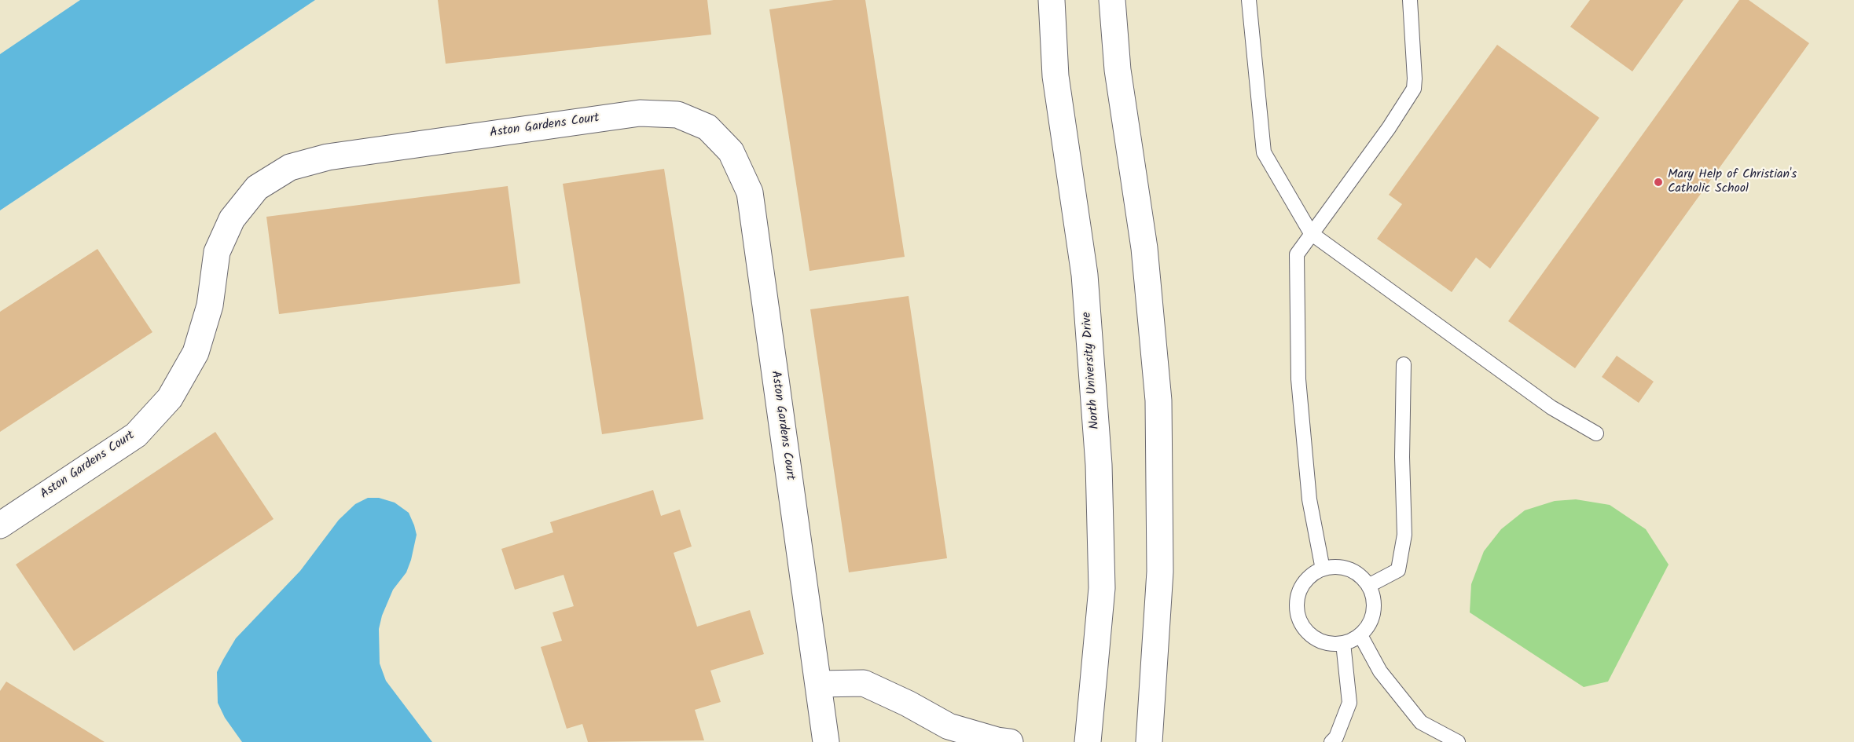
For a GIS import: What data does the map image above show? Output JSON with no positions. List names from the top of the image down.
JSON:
{
  "streets": {
    "street": ["Aston Gardens Court", "North University Drive"]
  },
  "places": ["Mary Help of Christian's Catholic School"]
}
